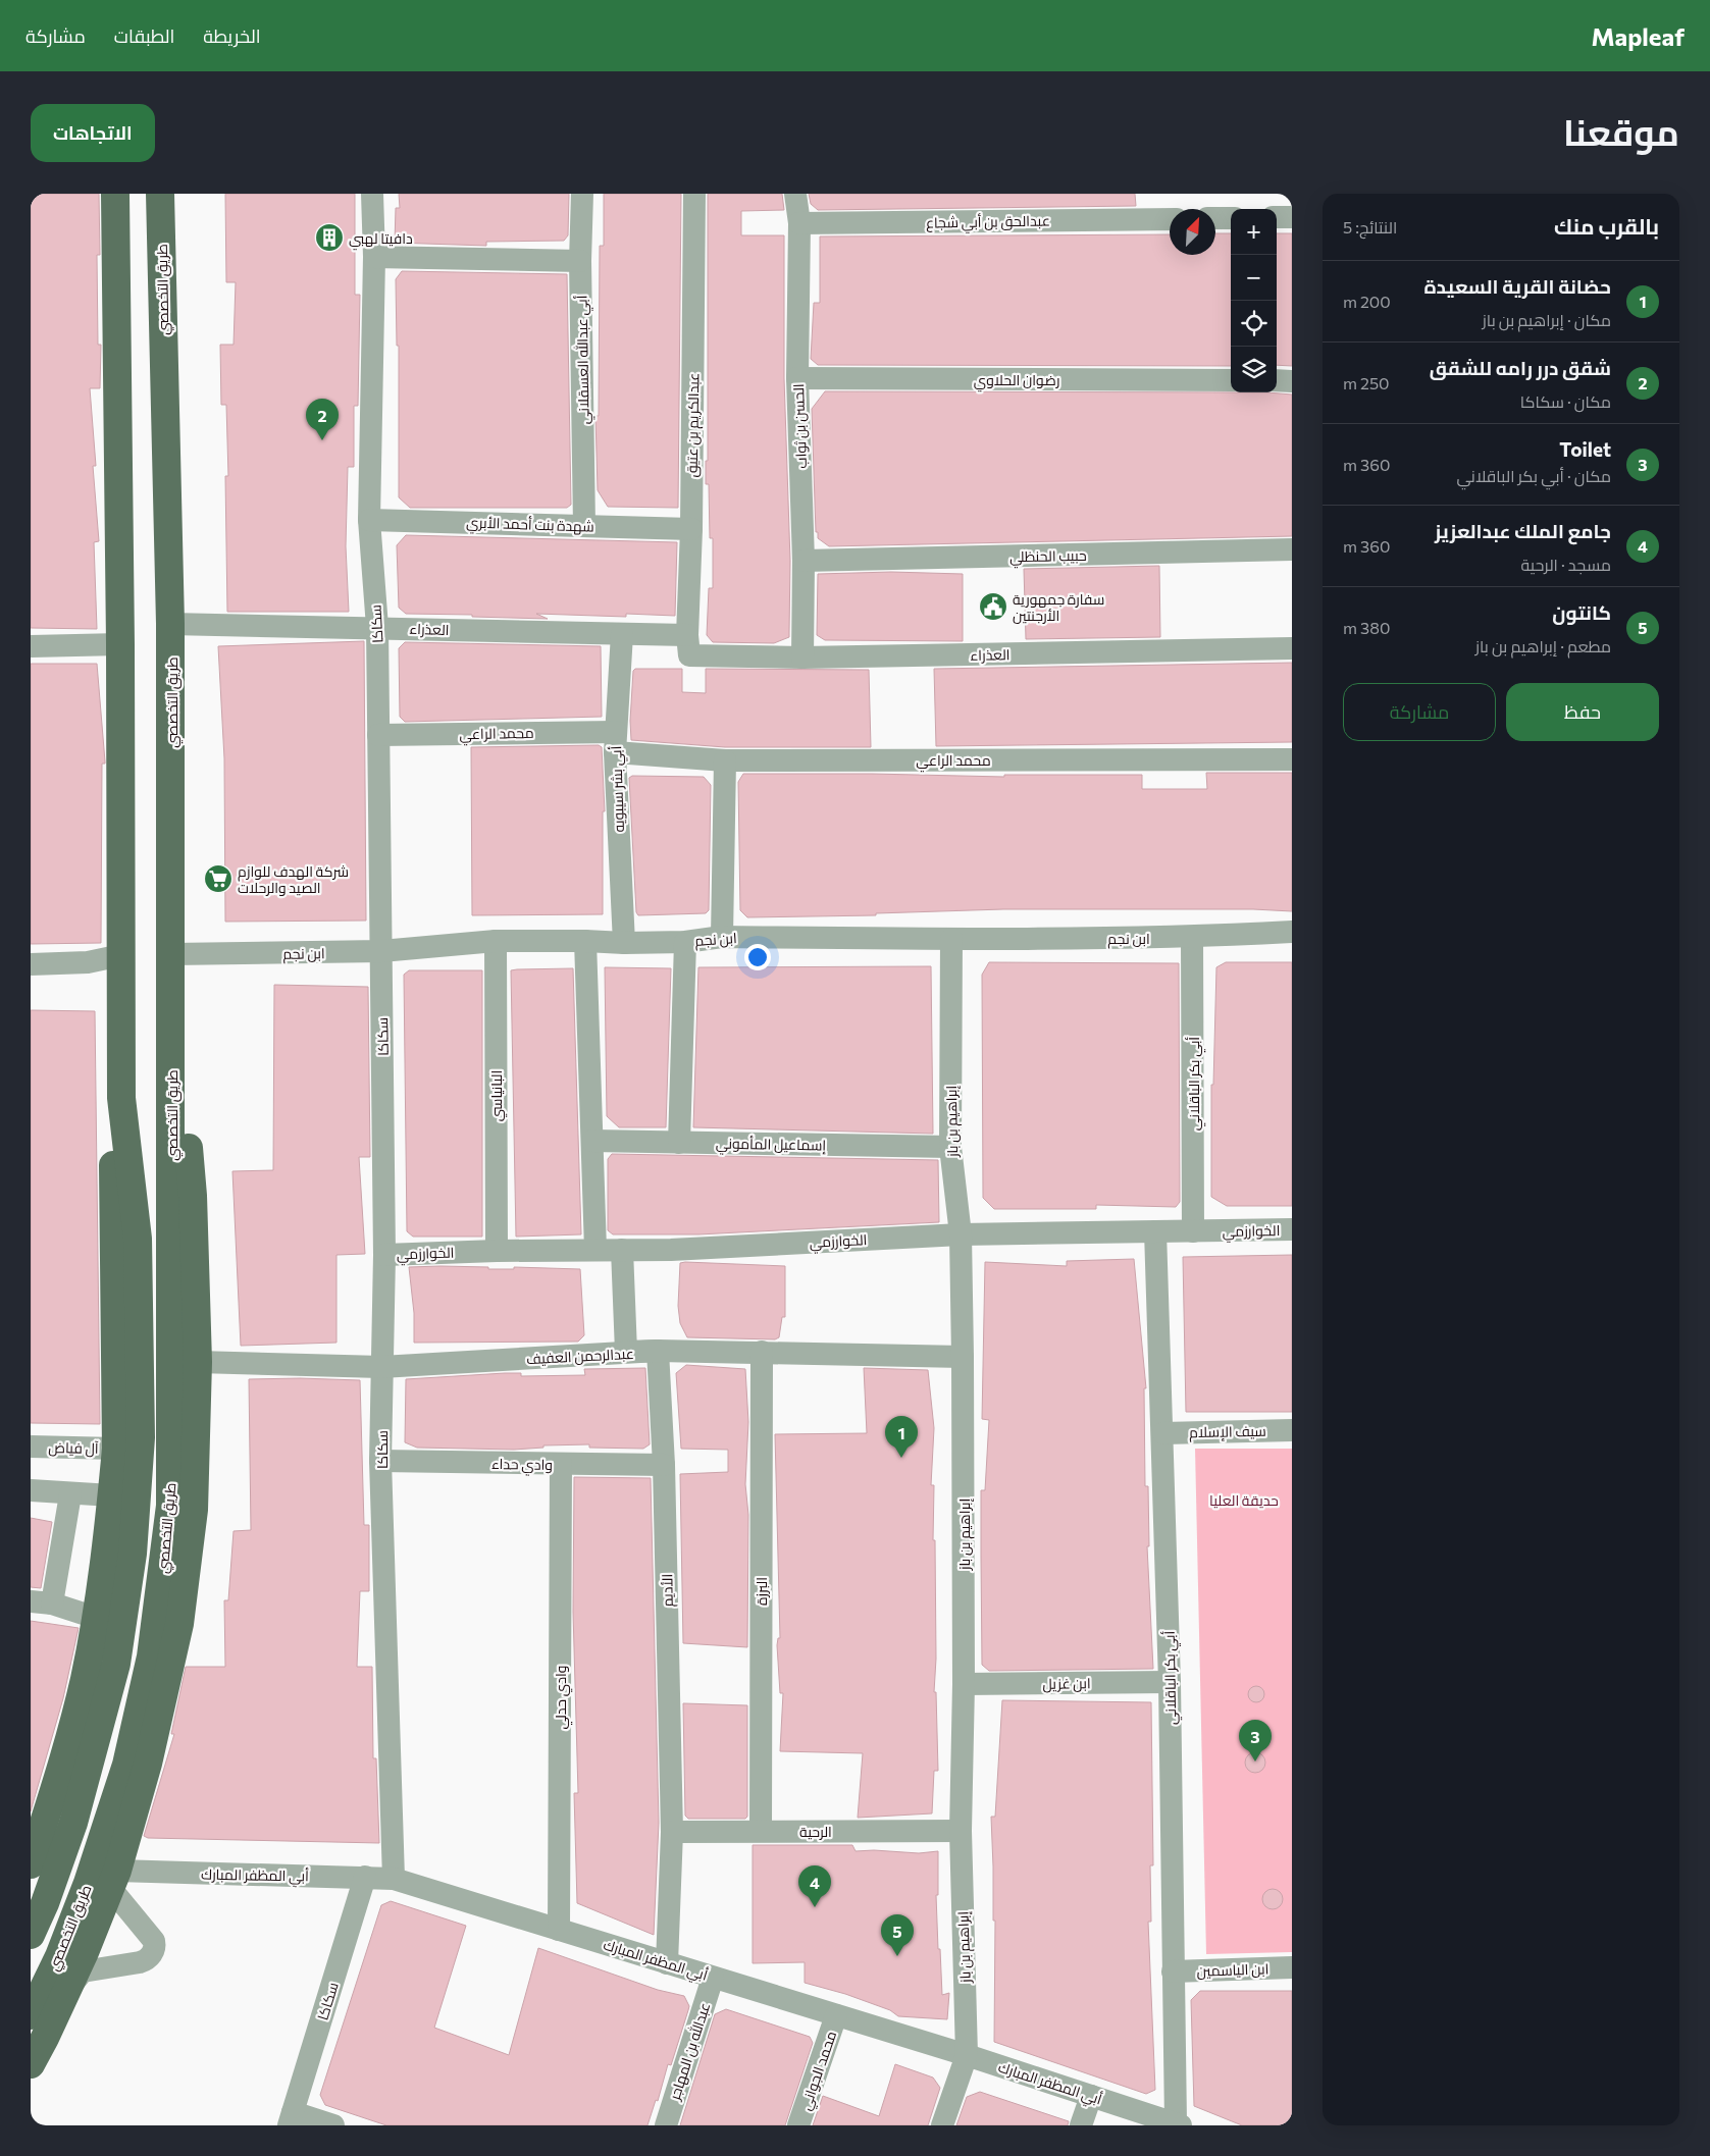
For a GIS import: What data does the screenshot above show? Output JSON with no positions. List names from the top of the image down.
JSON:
{
  "streets": {
    "main road": ["طريق التخصصي"],
    "street": [
      "عبدالحق بن أبي شجاع",
      "أبي عبدالله العسقلاني",
      "رضوان الحلاوي",
      "عبدالكريم بن عتيق",
      "الحسن بن ثواب",
      "شهدة بنت أحمد الأبري",
      "حبيب الحنظلي",
      "سكاكا",
      "العذراء",
      "محمد الراعي",
      "أبي بشر سيبويه",
      "ابن نجم",
      "أبي بكر الباقلاني",
      "البانياسي",
      "إبراهيم بن باز",
      "إسماعيل المأموني",
      "الخوارزمي",
      "عبدالرحمن العفيف",
      "سيف الإسلام",
      "آل فياض",
      "وادي حداء",
      "الأديم",
      "البرزة",
      "ابن غزيل",
      "وادي حدلي",
      "الرحية",
      "أبي المظفر المبارك",
      "ابن الياسمين",
      "عبدالله بن المهاجر",
      "محمد الجواني"
    ]
  },
  "crossings": [
    ["عبدالحق بن أبي شجاع", "الحسن بن ثواب"],
    ["طريق التخصصي", "العذراء"],
    ["طريق التخصصي", "ابن نجم"],
    ["أبي عبدالله العسقلاني", "شهدة بنت أحمد الأبري"],
    ["رضوان الحلاوي", "الحسن بن ثواب"],
    ["عبدالكريم بن عتيق", "شهدة بنت أحمد الأبري"],
    ["عبدالكريم بن عتيق", "العذراء"],
    ["الحسن بن ثواب", "حبيب الحنظلي"],
    ["الحسن بن ثواب", "العذراء"],
    ["شهدة بنت أحمد الأبري", "سكاكا"],
    ["سكاكا", "العذراء"],
    ["سكاكا", "محمد الراعي"],
    ["سكاكا", "ابن نجم"],
    ["سكاكا", "الخوارزمي"],
    ["سكاكا", "عبدالرحمن العفيف"],
    ["سكاكا", "وادي حداء"],
    ["سكاكا", "أبي المظفر المبارك"],
    ["العذراء", "أبي بشر سيبويه"],
    ["محمد الراعي", "أبي بشر سيبويه"],
    ["أبي بشر سيبويه", "ابن نجم"],
    ["ابن نجم", "أبي بكر الباقلاني"],
    ["ابن نجم", "البانياسي"],
    ["ابن نجم", "إبراهيم بن باز"],
    ["أبي بكر الباقلاني", "الخوارزمي"],
    ["أبي بكر الباقلاني", "سيف الإسلام"],
    ["أبي بكر الباقلاني", "ابن غزيل"],
    ["أبي بكر الباقلاني", "أبي المظفر المبارك"],
    ["أبي بكر الباقلاني", "ابن الياسمين"],
    ["البانياسي", "الخوارزمي"],
    ["إبراهيم بن باز", "إسماعيل المأموني"],
    ["إبراهيم بن باز", "الخوارزمي"],
    ["إبراهيم بن باز", "عبدالرحمن العفيف"],
    ["إبراهيم بن باز", "ابن غزيل"],
    ["إبراهيم بن باز", "الرحية"],
    ["إبراهيم بن باز", "أبي المظفر المبارك"],
    ["عبدالرحمن العفيف", "الأديم"],
    ["عبدالرحمن العفيف", "البرزة"],
    ["وادي حداء", "الأديم"],
    ["وادي حداء", "وادي حدلي"],
    ["الأديم", "الرحية"],
    ["الأديم", "أبي المظفر المبارك"],
    ["البرزة", "الرحية"],
    ["وادي حدلي", "أبي المظفر المبارك"],
    ["أبي المظفر المبارك", "عبدالله بن المهاجر"],
    ["أبي المظفر المبارك", "محمد الجواني"]
  ],
  "parks": ["حديقة العليا"],
  "places": {
    "building": ["دافيتا لهبي"],
    "public building": ["سفارة جمهورية الأرجنتين"],
    "supermarket": ["شركة الهدف للوازم الصيد والرحلات"]
  },
  "north": "top right",
  "page": {
    "header": "Mapleaf",
    "nav": ["الخريطة", "الطبقات", "مشاركة"],
    "title": "موقعنا",
    "buttons": [
      "الاتجاهات",
      ["حفظ", "مشاركة"]
    ],
    "heading": ["بالقرب منك", "النتائج: 5"],
    "map_buttons": ["+", "−"],
    "list": [
      {
        "mark": "1",
        "name": "حضانة القرية السعيدة",
        "note": "مكان · إبراهيم بن باز",
        "value": "200 m"
      },
      {
        "mark": "2",
        "name": "شقق درر رامه للشقق",
        "note": "مكان · سكاكا",
        "value": "250 m"
      },
      {
        "mark": "3",
        "name": "Toilet",
        "note": "مكان · أبي بكر الباقلاني",
        "value": "360 m"
      },
      {
        "mark": "4",
        "name": "جامع الملك عبدالعزيز",
        "note": "مسجد · الرحية",
        "value": "360 m"
      },
      {
        "mark": "5",
        "name": "كانتون",
        "note": "مطعم · إبراهيم بن باز",
        "value": "380 m"
      }
    ],
    "pins": [
      "2",
      "1",
      "3",
      "4",
      "5"
    ]
  }
}
